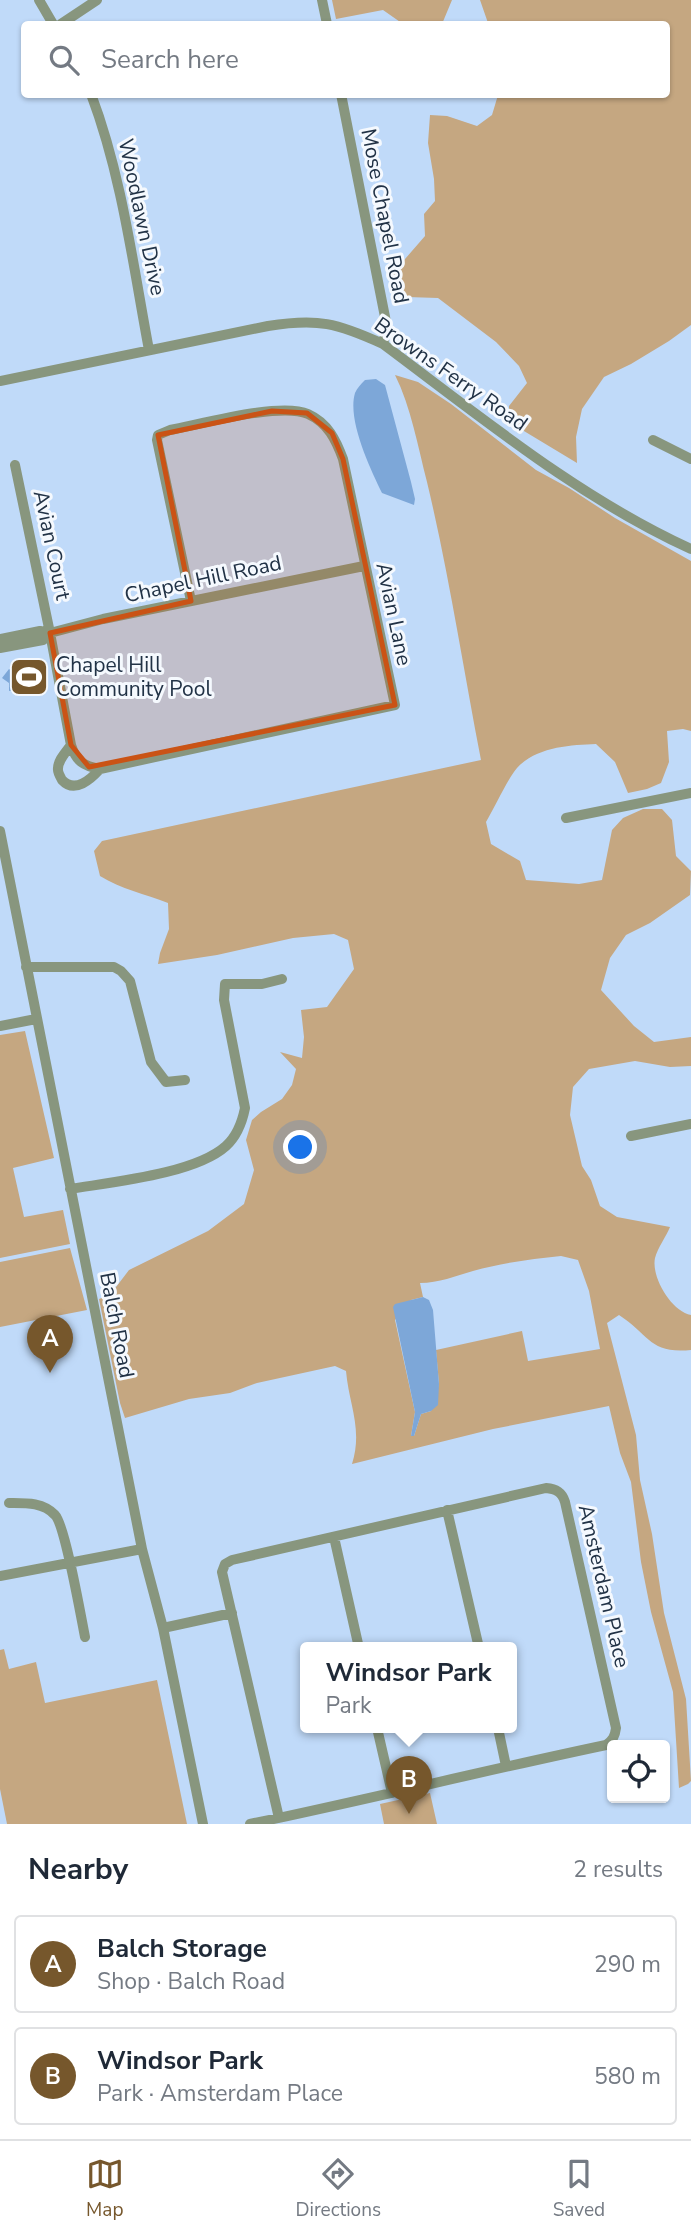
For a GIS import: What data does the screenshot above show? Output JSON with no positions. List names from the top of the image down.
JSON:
{
  "streets": {
    "street": [
      "Mose Chapel Road",
      "Woodlawn Drive",
      "Browns Ferry Road",
      "Avian Court",
      "Chapel Hill Road",
      "Avian Lane",
      "Balch Road",
      "Amsterdam Place"
    ]
  },
  "crossings": [
    ["Mose Chapel Road", "Browns Ferry Road"],
    ["Woodlawn Drive", "Browns Ferry Road"],
    ["Avian Court", "Chapel Hill Road"],
    ["Chapel Hill Road", "Avian Lane"]
  ],
  "places": {
    "sports": ["Chapel Hill Community Pool"]
  },
  "page": {
    "search": "Search here",
    "pins": ["A", "B"],
    "popup": ["Windsor Park", "Park"],
    "heading": ["Nearby", "2 results"],
    "list": [
      {
        "mark": "A",
        "name": "Balch Storage",
        "note": "Shop · Balch Road",
        "value": "290 m"
      },
      {
        "mark": "B",
        "name": "Windsor Park",
        "note": "Park · Amsterdam Place",
        "value": "580 m"
      }
    ],
    "nav": ["Map", "Directions", "Saved"]
  }
}
